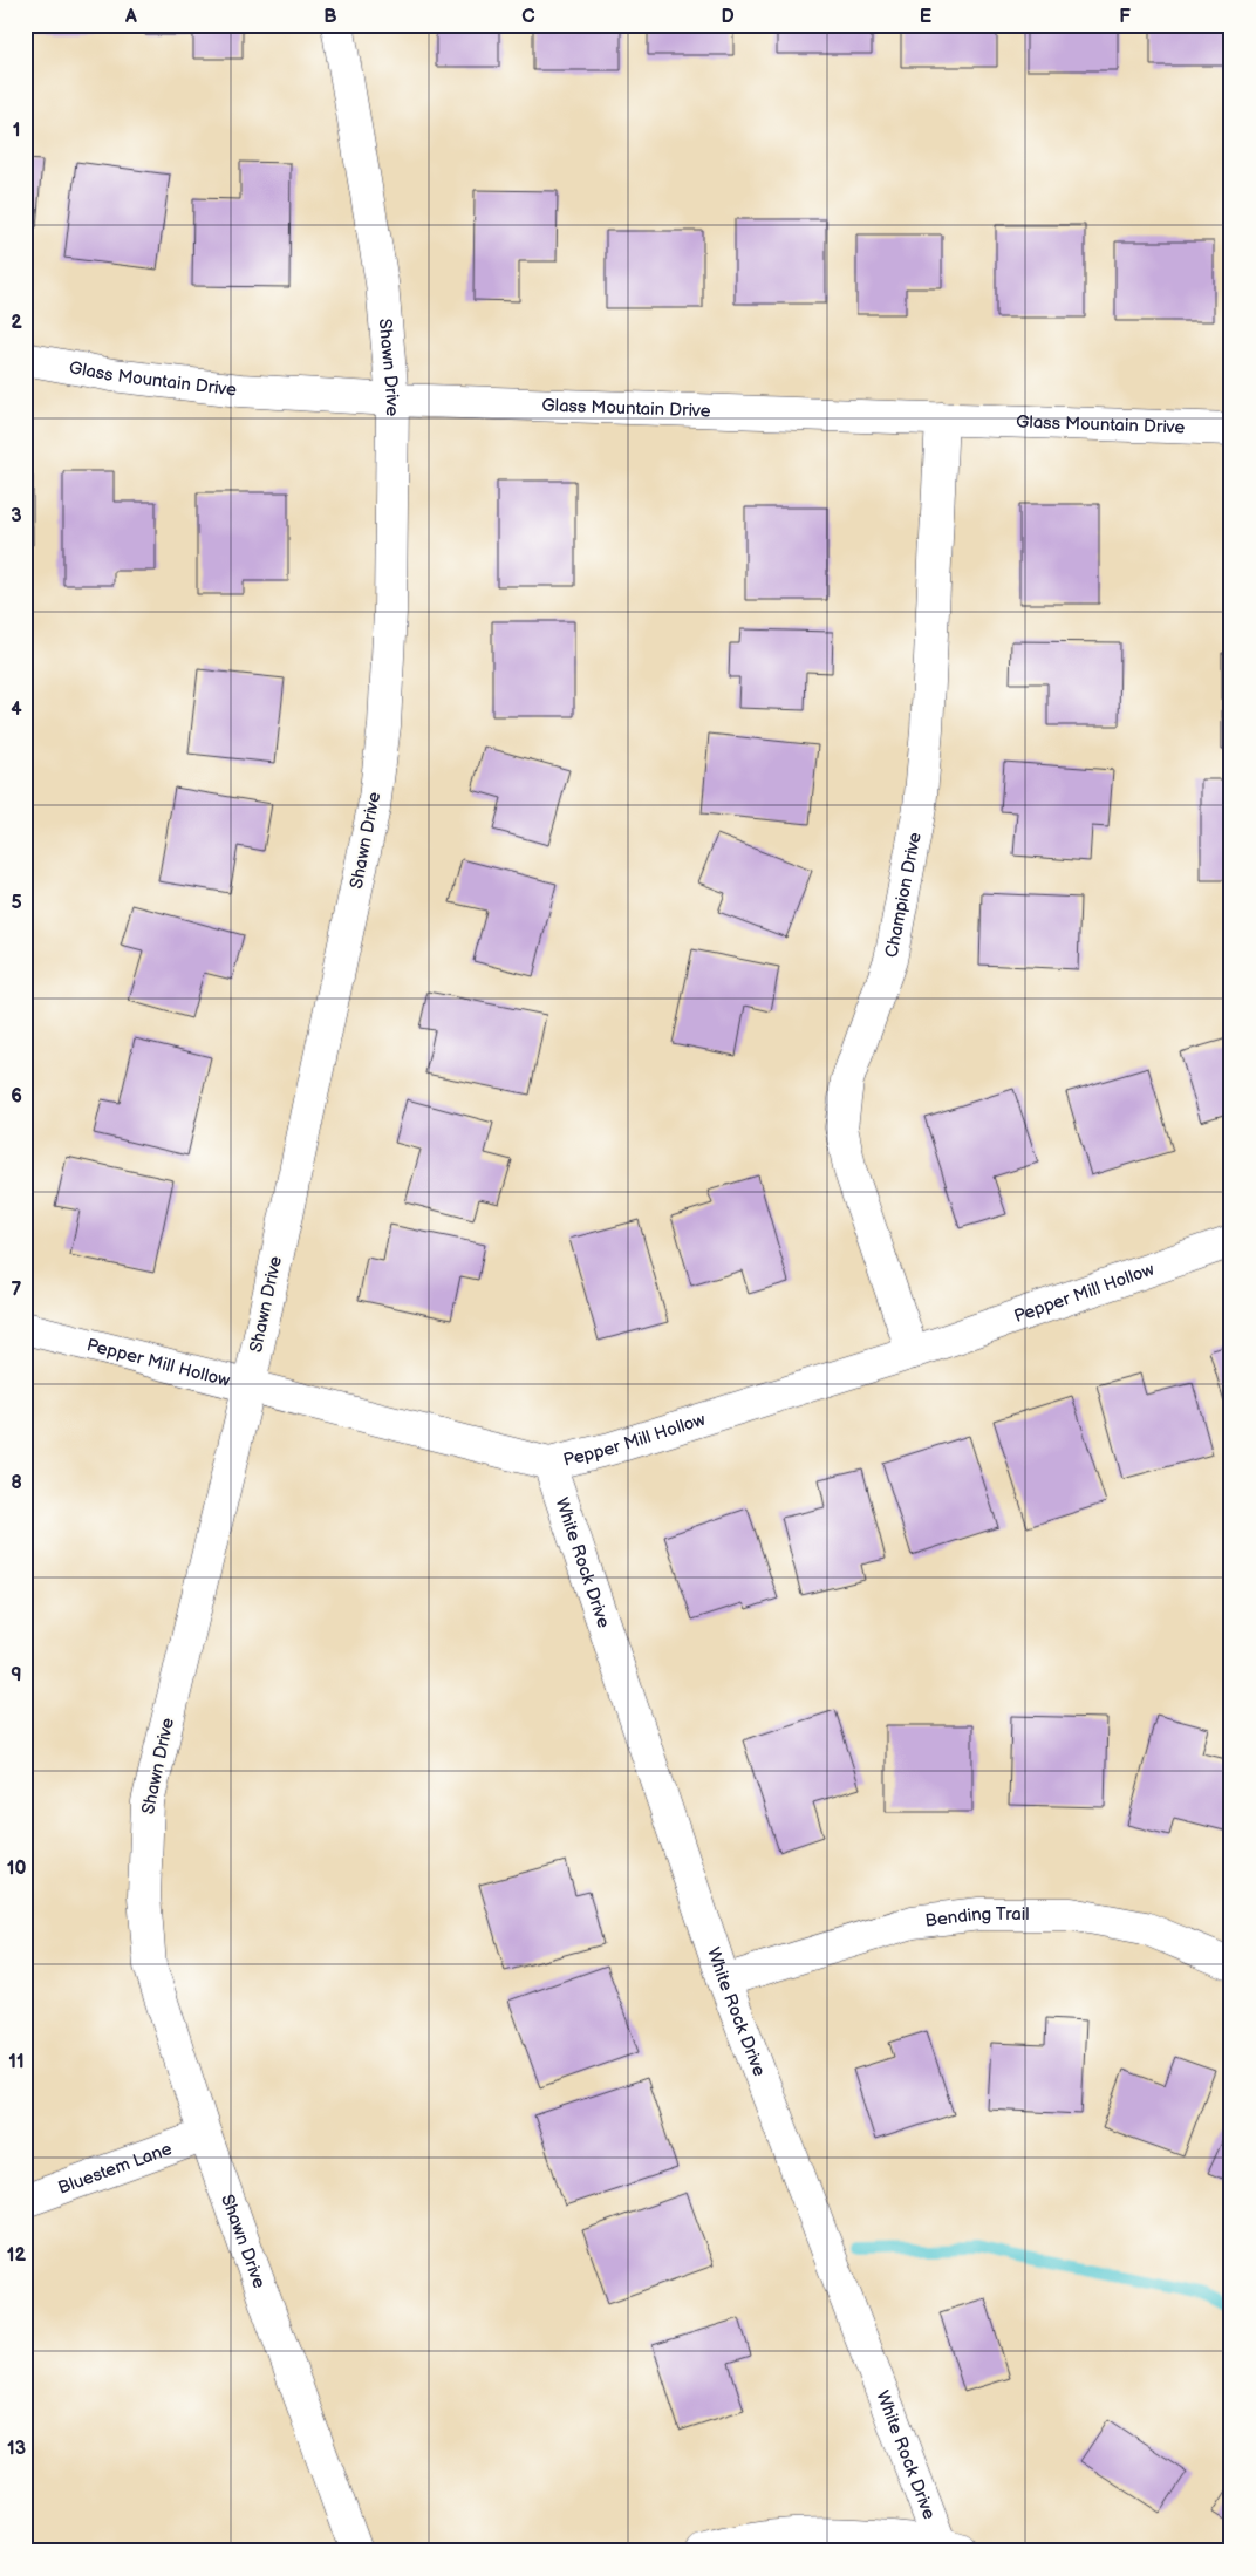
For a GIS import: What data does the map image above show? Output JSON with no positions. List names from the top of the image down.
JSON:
{
  "streets": {
    "street": [
      "Shawn Drive",
      "Glass Mountain Drive",
      "Champion Drive",
      "Pepper Mill Hollow",
      "White Rock Drive",
      "Bending Trail",
      "Bluestem Lane"
    ]
  },
  "crossings": [
    ["Shawn Drive", "Glass Mountain Drive"],
    ["Shawn Drive", "Pepper Mill Hollow"],
    ["Shawn Drive", "Bluestem Lane"],
    ["Glass Mountain Drive", "Champion Drive"],
    ["Champion Drive", "Pepper Mill Hollow"],
    ["Pepper Mill Hollow", "White Rock Drive"],
    ["White Rock Drive", "Bending Trail"]
  ],
  "grid": {
    "columns": [
      "A",
      "B",
      "C",
      "D",
      "E",
      "F"
    ],
    "rows": [
      "1",
      "2",
      "3",
      "4",
      "5",
      "6",
      "7",
      "8",
      "9",
      "10",
      "11",
      "12",
      "13"
    ]
  }
}
